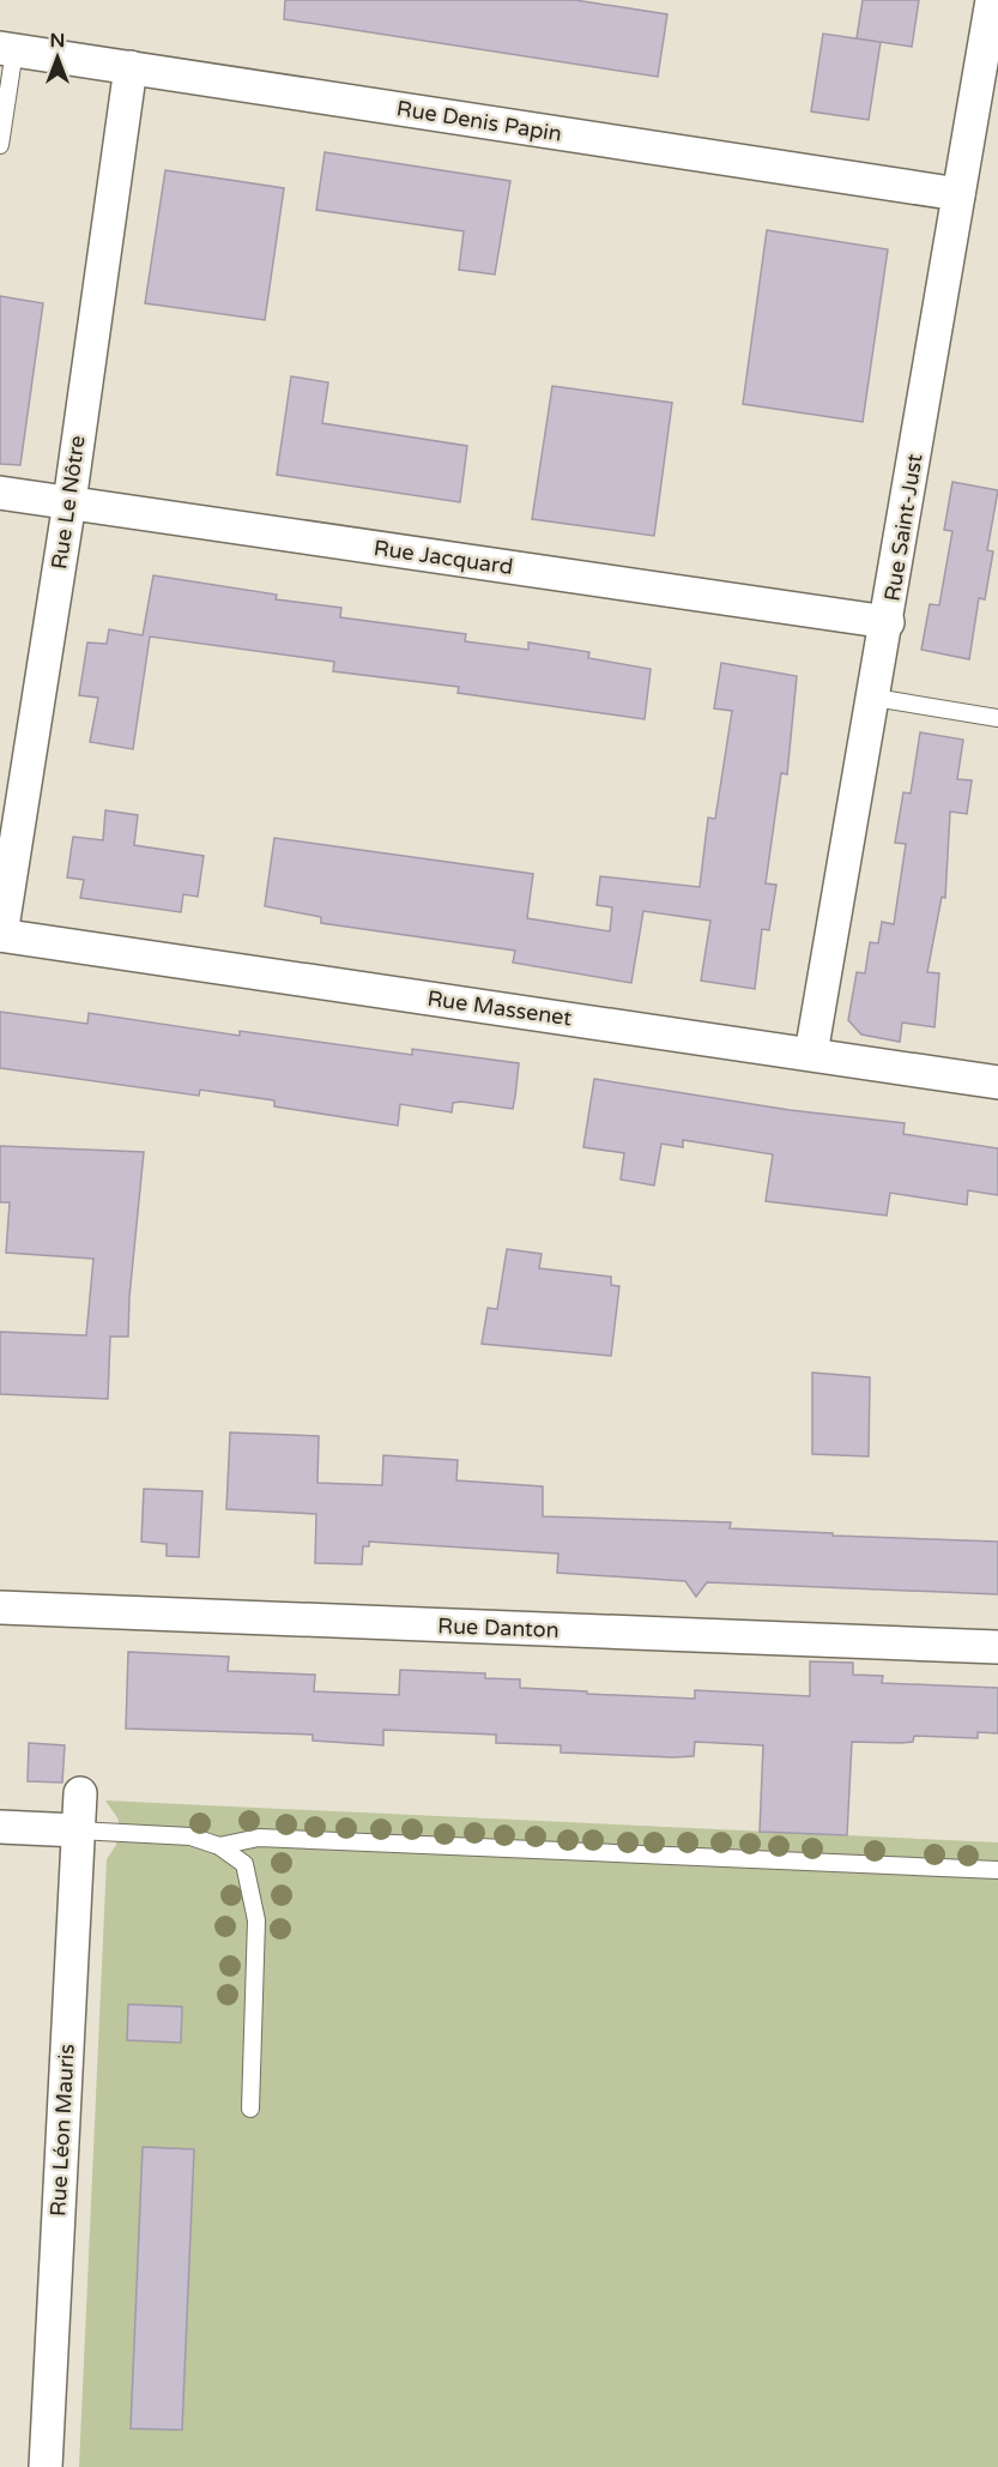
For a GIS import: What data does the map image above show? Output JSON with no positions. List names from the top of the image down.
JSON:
{
  "streets": {
    "street": [
      "Rue Denis Papin",
      "Rue Le Nôtre",
      "Rue Saint-Just",
      "Rue Jacquard",
      "Rue Massenet",
      "Rue Danton",
      "Rue Léon Mauris"
    ]
  },
  "crossings": [
    ["Rue Denis Papin", "Rue Le Nôtre"],
    ["Rue Denis Papin", "Rue Saint-Just"],
    ["Rue Le Nôtre", "Rue Jacquard"],
    ["Rue Le Nôtre", "Rue Massenet"],
    ["Rue Saint-Just", "Rue Jacquard"],
    ["Rue Saint-Just", "Rue Massenet"]
  ],
  "north": "top"
}
